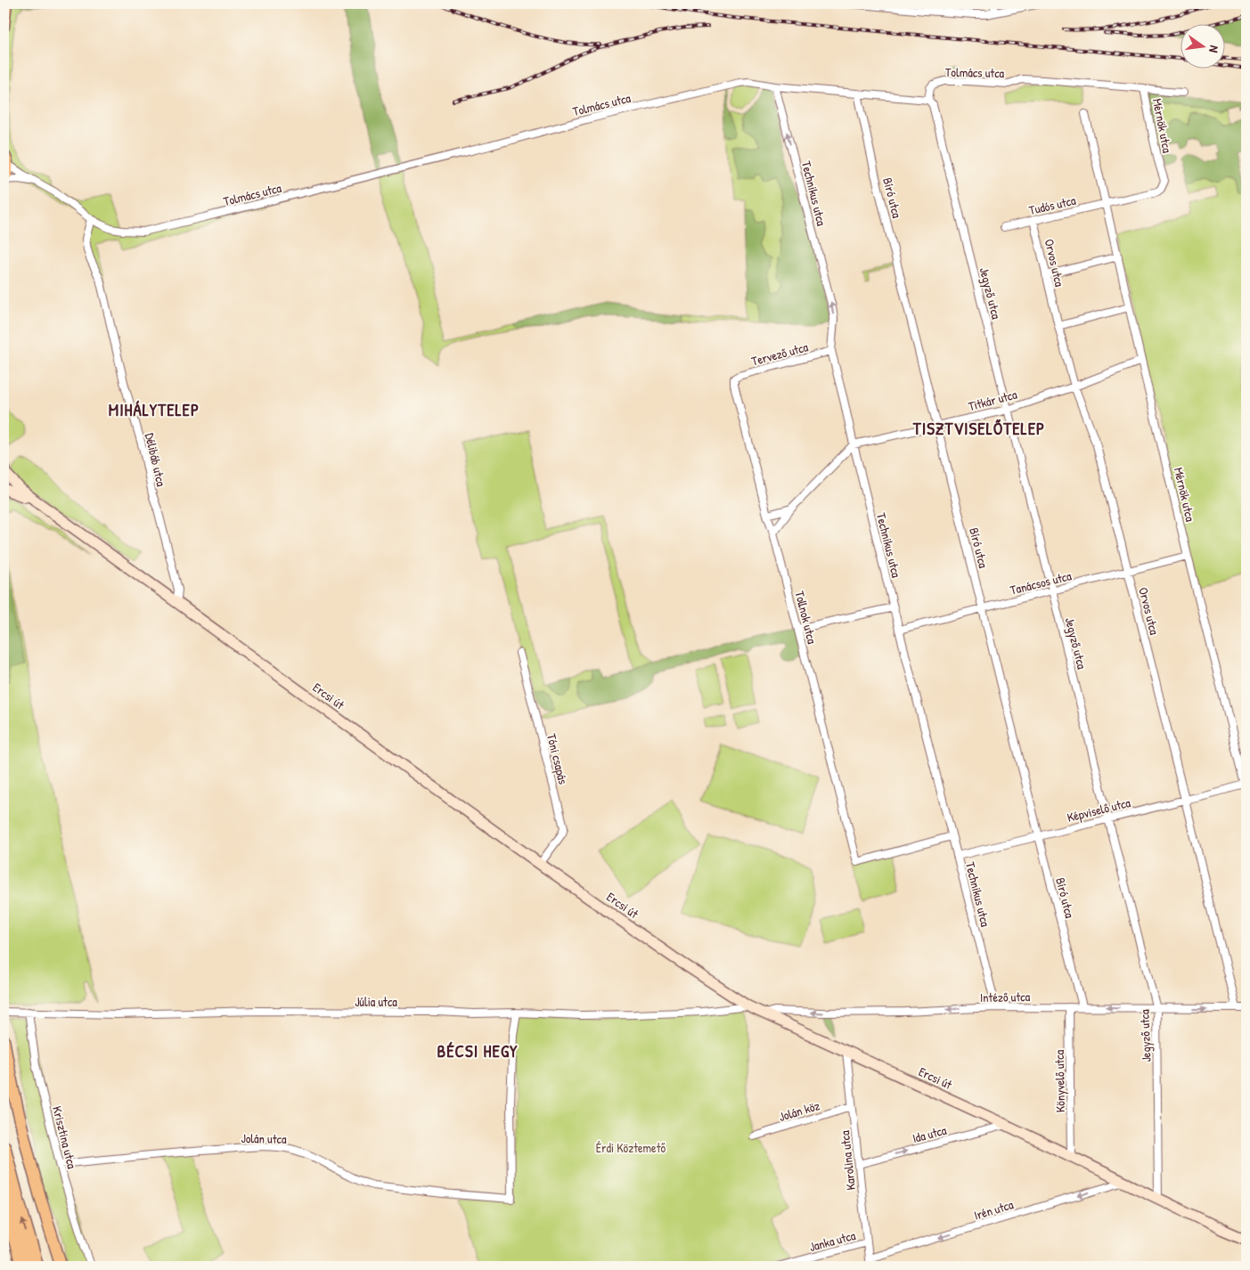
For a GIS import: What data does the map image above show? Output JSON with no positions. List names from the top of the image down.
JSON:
{
  "streets": {
    "main road": ["Ercsi út"],
    "street": [
      "Tolmács utca",
      "Mérnök utca",
      "Technikus utca",
      "Bíró utca",
      "Tudós utca",
      "Orvos utca",
      "Jegyző utca",
      "Tervező utca",
      "Titkár utca",
      "Délibáb utca",
      "Tanácsos utca",
      "Tollnok utca",
      "Tóni csapás",
      "Képviselő utca",
      "Intéző utca",
      "Júlia utca",
      "Könyvelő utca",
      "Jolán köz",
      "Ida utca",
      "Krisztina utca",
      "Jolán utca",
      "Karolina utca",
      "Irén utca",
      "Janka utca"
    ]
  },
  "crossings": [
    ["Tolmács utca", "Mérnök utca"],
    ["Tolmács utca", "Technikus utca"],
    ["Tolmács utca", "Bíró utca"],
    ["Tolmács utca", "Jegyző utca"],
    ["Tolmács utca", "Délibáb utca"],
    ["Mérnök utca", "Tudós utca"],
    ["Mérnök utca", "Titkár utca"],
    ["Mérnök utca", "Tanácsos utca"],
    ["Mérnök utca", "Képviselő utca"],
    ["Technikus utca", "Tervező utca"],
    ["Technikus utca", "Titkár utca"],
    ["Technikus utca", "Tanácsos utca"],
    ["Technikus utca", "Tollnok utca"],
    ["Technikus utca", "Képviselő utca"],
    ["Technikus utca", "Intéző utca"],
    ["Bíró utca", "Titkár utca"],
    ["Bíró utca", "Tanácsos utca"],
    ["Bíró utca", "Képviselő utca"],
    ["Bíró utca", "Intéző utca"],
    ["Tudós utca", "Orvos utca"],
    ["Orvos utca", "Titkár utca"],
    ["Orvos utca", "Tanácsos utca"],
    ["Orvos utca", "Képviselő utca"],
    ["Orvos utca", "Intéző utca"],
    ["Jegyző utca", "Titkár utca"],
    ["Jegyző utca", "Tanácsos utca"],
    ["Jegyző utca", "Ercsi út"],
    ["Jegyző utca", "Képviselő utca"],
    ["Jegyző utca", "Intéző utca"],
    ["Tervező utca", "Tollnok utca"],
    ["Délibáb utca", "Ercsi út"],
    ["Ercsi út", "Tóni csapás"],
    ["Ercsi út", "Intéző utca"],
    ["Ercsi út", "Júlia utca"],
    ["Ercsi út", "Könyvelő utca"],
    ["Ercsi út", "Ida utca"],
    ["Ercsi út", "Karolina utca"],
    ["Ercsi út", "Irén utca"],
    ["Intéző utca", "Könyvelő utca"],
    ["Júlia utca", "Krisztina utca"],
    ["Júlia utca", "Jolán utca"],
    ["Jolán köz", "Karolina utca"],
    ["Ida utca", "Karolina utca"],
    ["Krisztina utca", "Jolán utca"],
    ["Karolina utca", "Irén utca"],
    ["Karolina utca", "Janka utca"]
  ],
  "one_way": ["Ida utca", "Irén utca"],
  "districts": ["MIHÁLYTELEP", "TISZTVISELŐTELEP", "BÉCSI HEGY"],
  "parks": ["Érdi Köztemető"],
  "north": "right"
}
